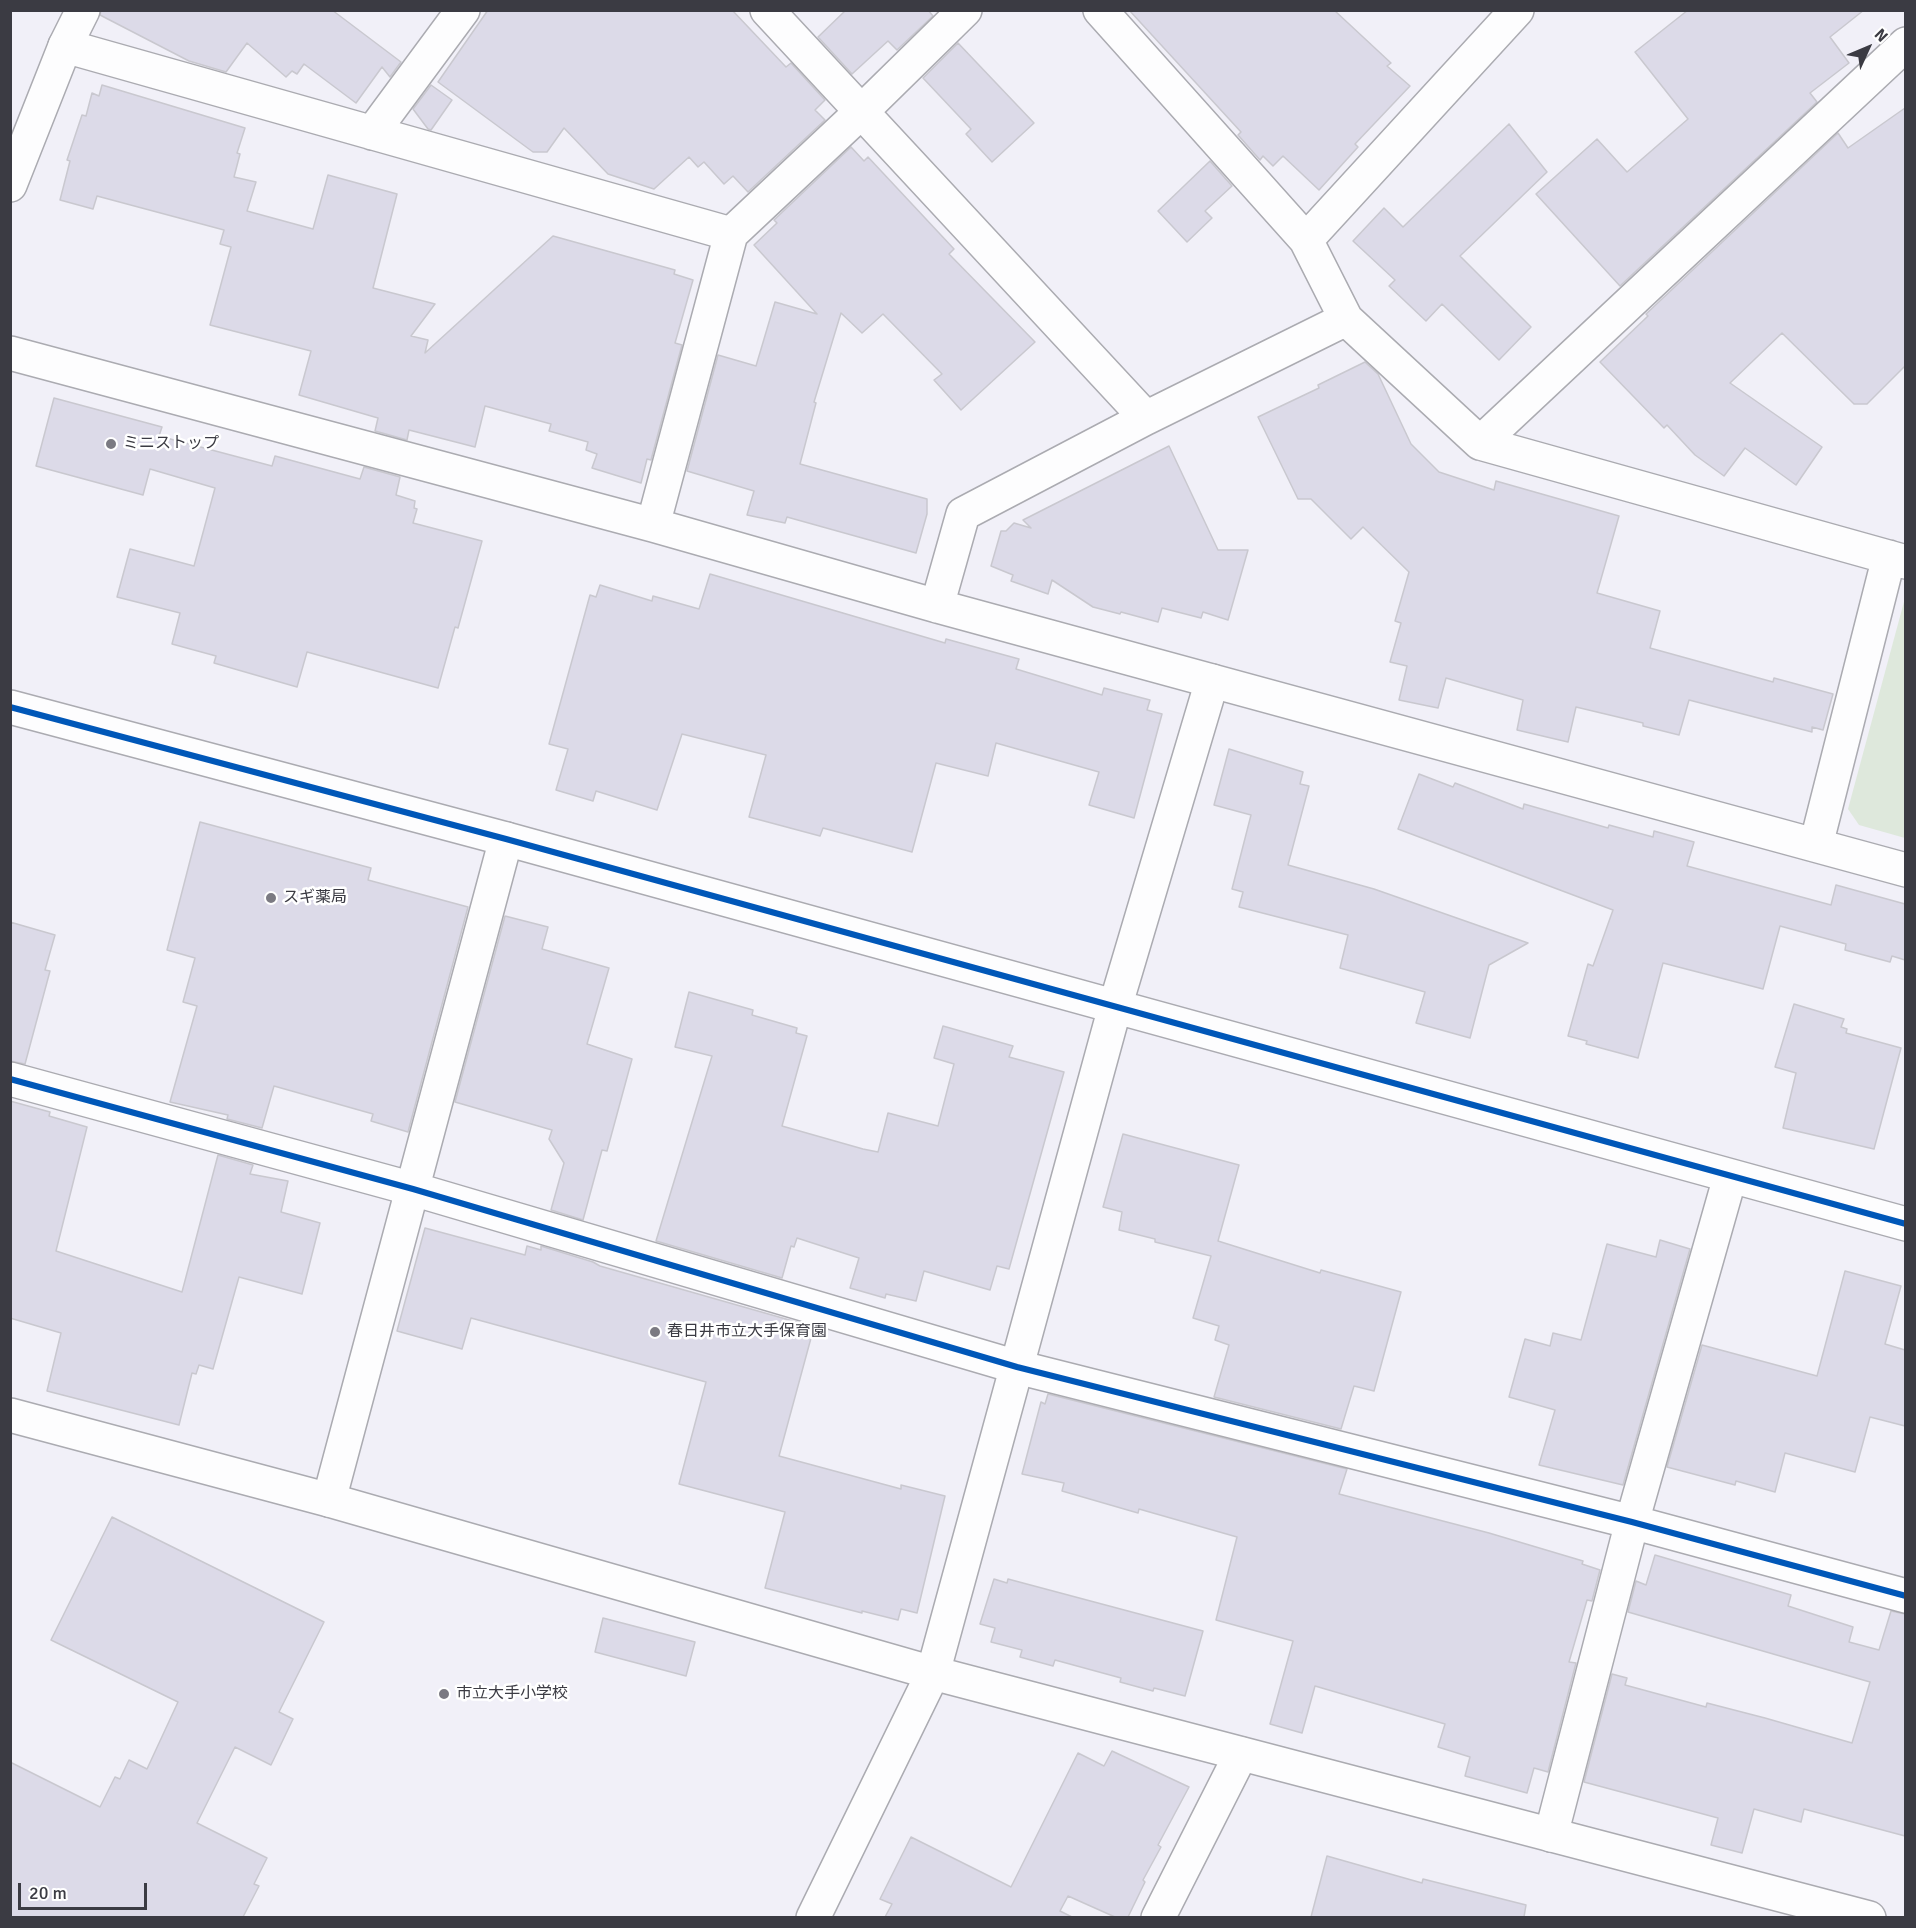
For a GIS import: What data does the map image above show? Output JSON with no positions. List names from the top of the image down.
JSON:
{
  "places": [
    "ミニストップ",
    "スギ薬局",
    "春日井市立大手保育園",
    "市立大手小学校"
  ],
  "scale_bar": "20 m",
  "north": "top right"
}
